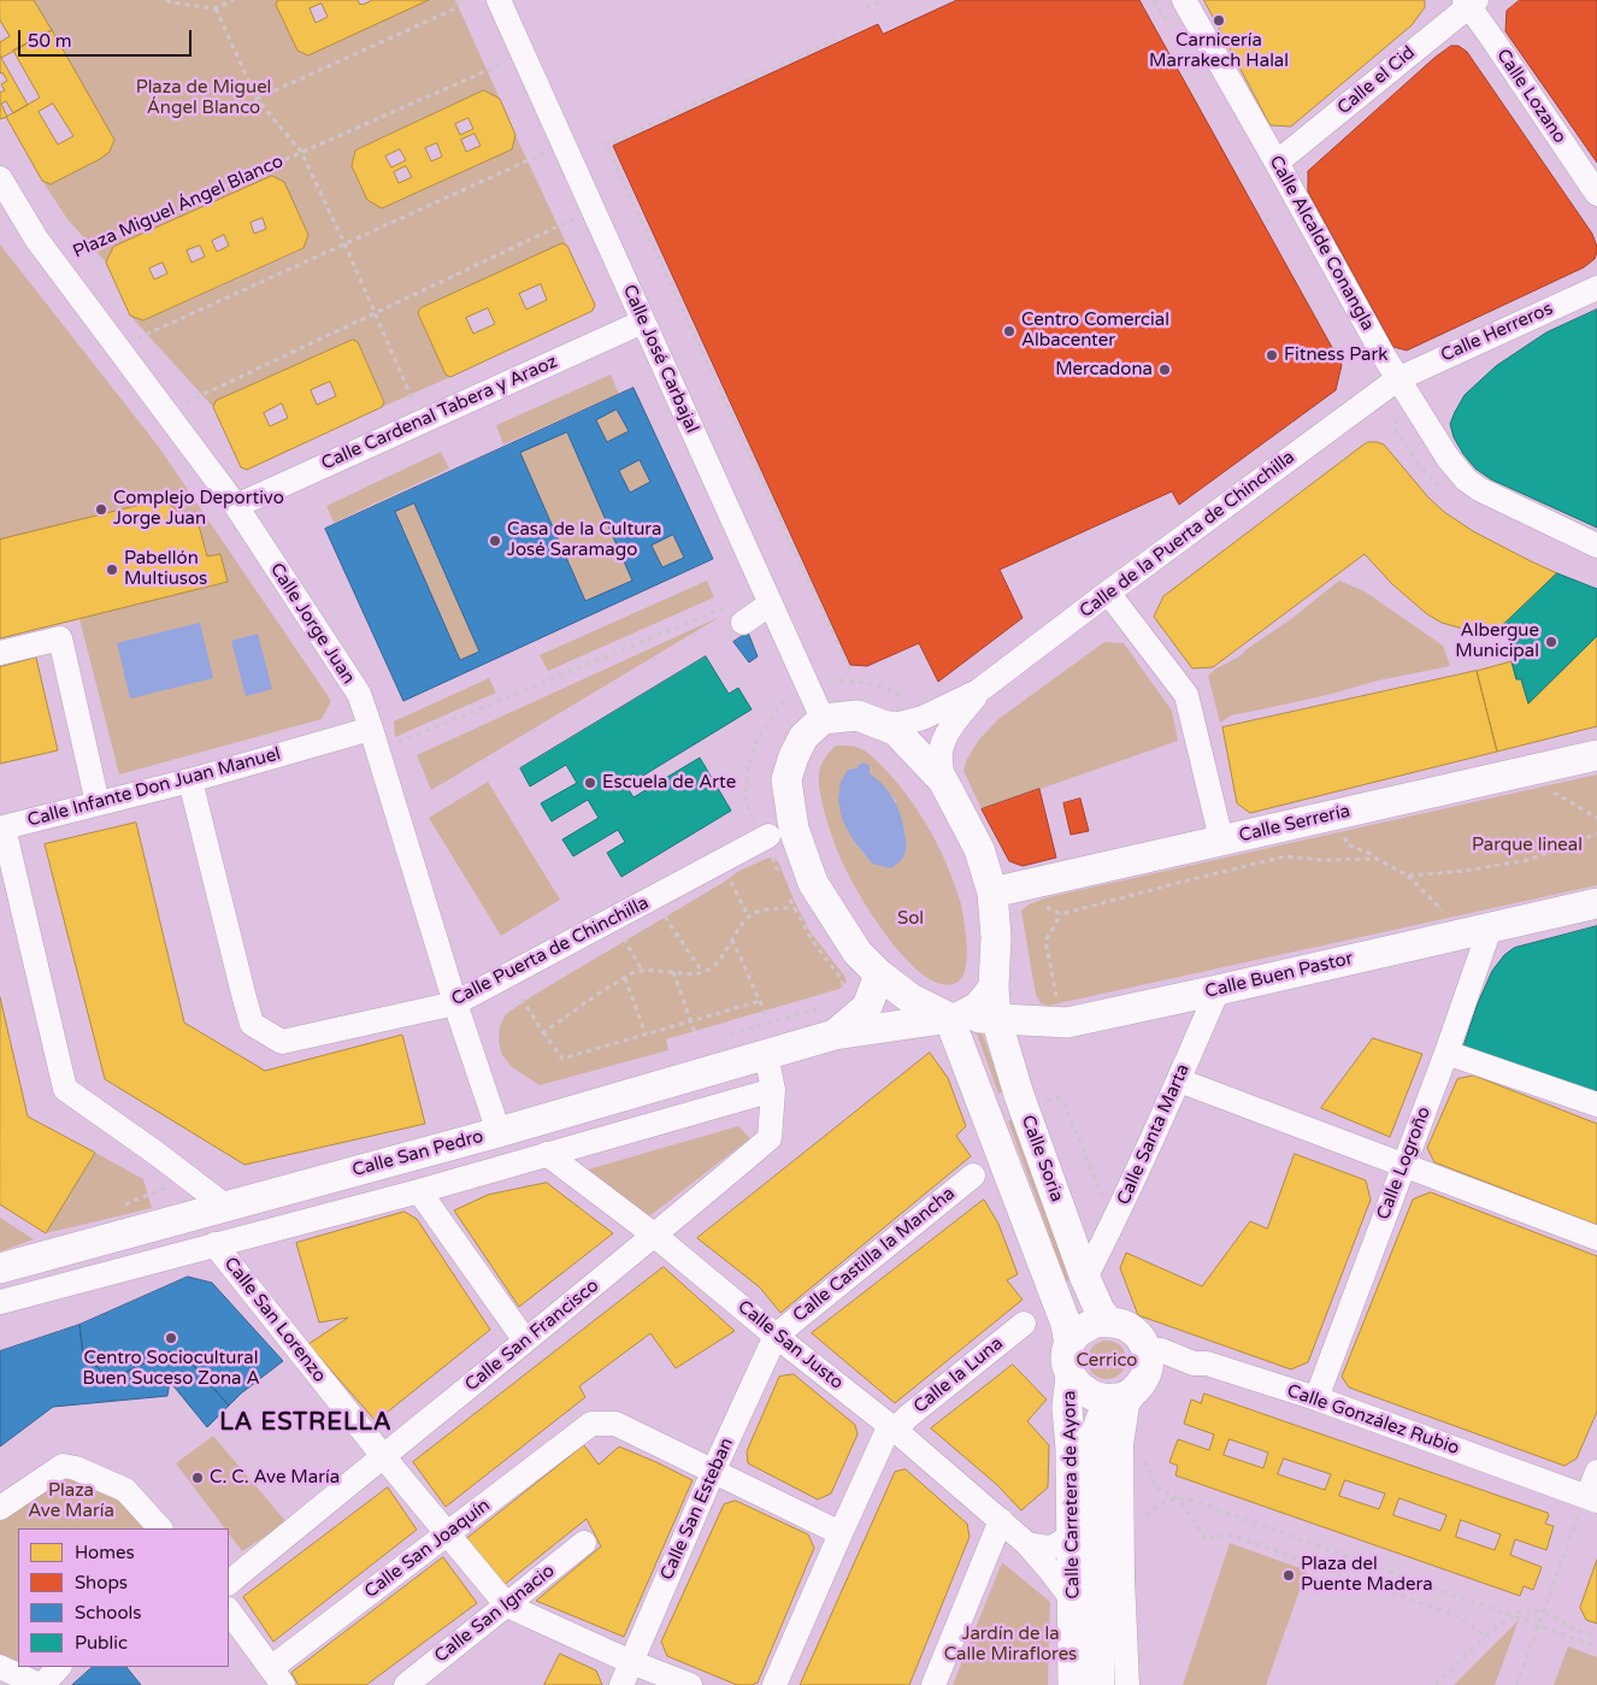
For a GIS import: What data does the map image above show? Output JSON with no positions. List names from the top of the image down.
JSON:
{
  "streets": {
    "main road": [
      "Calle Serrería",
      "Calle Buen Pastor",
      "Calle San Pedro",
      "Calle Soria",
      "Calle Carretera de Ayora"
    ],
    "street": [
      "Calle el Cid",
      "Calle Lozano",
      "Calle Alcalde Conangla",
      "Calle Herreros",
      "Calle José Carbajal",
      "Calle Cardenal Tabera y Araoz",
      "Calle de la Puerta de Chinchilla",
      "Calle Jorge Juan",
      "Calle Infante Don Juan Manuel",
      "Calle Puerta de Chinchilla",
      "Calle Santa Marta",
      "Calle Logroño",
      "Calle Castilla la Mancha",
      "Calle San Lorenzo",
      "Calle San Francisco",
      "Calle San Justo",
      "Calle la Luna",
      "Calle González Rubio",
      "Calle San Esteban",
      "Calle San Joaquín",
      "Calle San Ignacio"
    ],
    "path": ["Plaza Miguel Ángel Blanco"]
  },
  "crossings": [
    ["Calle el Cid", "Calle Lozano"],
    ["Calle el Cid", "Calle Alcalde Conangla"],
    ["Plaza Miguel Ángel Blanco", "Calle Cardenal Tabera y Araoz"],
    ["Plaza Miguel Ángel Blanco", "Calle Jorge Juan"],
    ["Calle Alcalde Conangla", "Calle Herreros"],
    ["Calle Alcalde Conangla", "Calle de la Puerta de Chinchilla"],
    ["Calle Herreros", "Calle de la Puerta de Chinchilla"],
    ["Calle José Carbajal", "Calle Cardenal Tabera y Araoz"],
    ["Calle José Carbajal", "Calle Soria"],
    ["Calle Cardenal Tabera y Araoz", "Calle Jorge Juan"],
    ["Calle de la Puerta de Chinchilla", "Calle Soria"],
    ["Calle Jorge Juan", "Calle Infante Don Juan Manuel"],
    ["Calle Jorge Juan", "Calle Puerta de Chinchilla"],
    ["Calle Jorge Juan", "Calle San Pedro"],
    ["Calle Infante Don Juan Manuel", "Calle Puerta de Chinchilla"],
    ["Calle Infante Don Juan Manuel", "Calle San Pedro"],
    ["Calle Serrería", "Calle Soria"],
    ["Calle Buen Pastor", "Calle Santa Marta"],
    ["Calle Buen Pastor", "Calle San Pedro"],
    ["Calle Buen Pastor", "Calle Soria"],
    ["Calle Buen Pastor", "Calle Logroño"],
    ["Calle Santa Marta", "Calle Soria"],
    ["Calle San Pedro", "Calle Soria"],
    ["Calle San Pedro", "Calle San Lorenzo"],
    ["Calle San Pedro", "Calle San Francisco"],
    ["Calle San Pedro", "Calle San Justo"],
    ["Calle Soria", "Calle González Rubio"],
    ["Calle Soria", "Calle Carretera de Ayora"],
    ["Calle Logroño", "Calle González Rubio"],
    ["Calle Castilla la Mancha", "Calle San Justo"],
    ["Calle Castilla la Mancha", "Calle San Esteban"],
    ["Calle San Lorenzo", "Calle San Francisco"],
    ["Calle San Lorenzo", "Calle San Esteban"],
    ["Calle San Lorenzo", "Calle San Joaquín"],
    ["Calle San Lorenzo", "Calle San Ignacio"],
    ["Calle San Francisco", "Calle San Justo"],
    ["Calle San Justo", "Calle la Luna"],
    ["Calle San Justo", "Calle Carretera de Ayora"],
    ["Calle San Justo", "Calle San Esteban"],
    ["Calle González Rubio", "Calle Carretera de Ayora"],
    ["Calle San Esteban", "Calle San Joaquín"]
  ],
  "districts": ["LA ESTRELLA"],
  "parks": [
    "Plaza de Miguel Ángel Blanco",
    "Parque lineal",
    "Sol",
    "Cerrico",
    "Plaza Ave María",
    "Jardín de la Calle Miraflores"
  ],
  "places": [
    "Carnicería Marrakech Halal",
    "Centro Comercial Albacenter",
    "Fitness Park",
    "Mercadona",
    "Complejo Deportivo Jorge Juan",
    "Casa de la Cultura José Saramago",
    "Pabellón Multiusos",
    "Albergue Municipal",
    "Escuela de Arte",
    "Centro Sociocultural Buen Suceso Zona A",
    "C. C. Ave María",
    "Plaza del Puente Madera"
  ],
  "legend": [
    "Homes",
    "Shops",
    "Schools",
    "Public"
  ],
  "scale_bar": "50 m"
}
